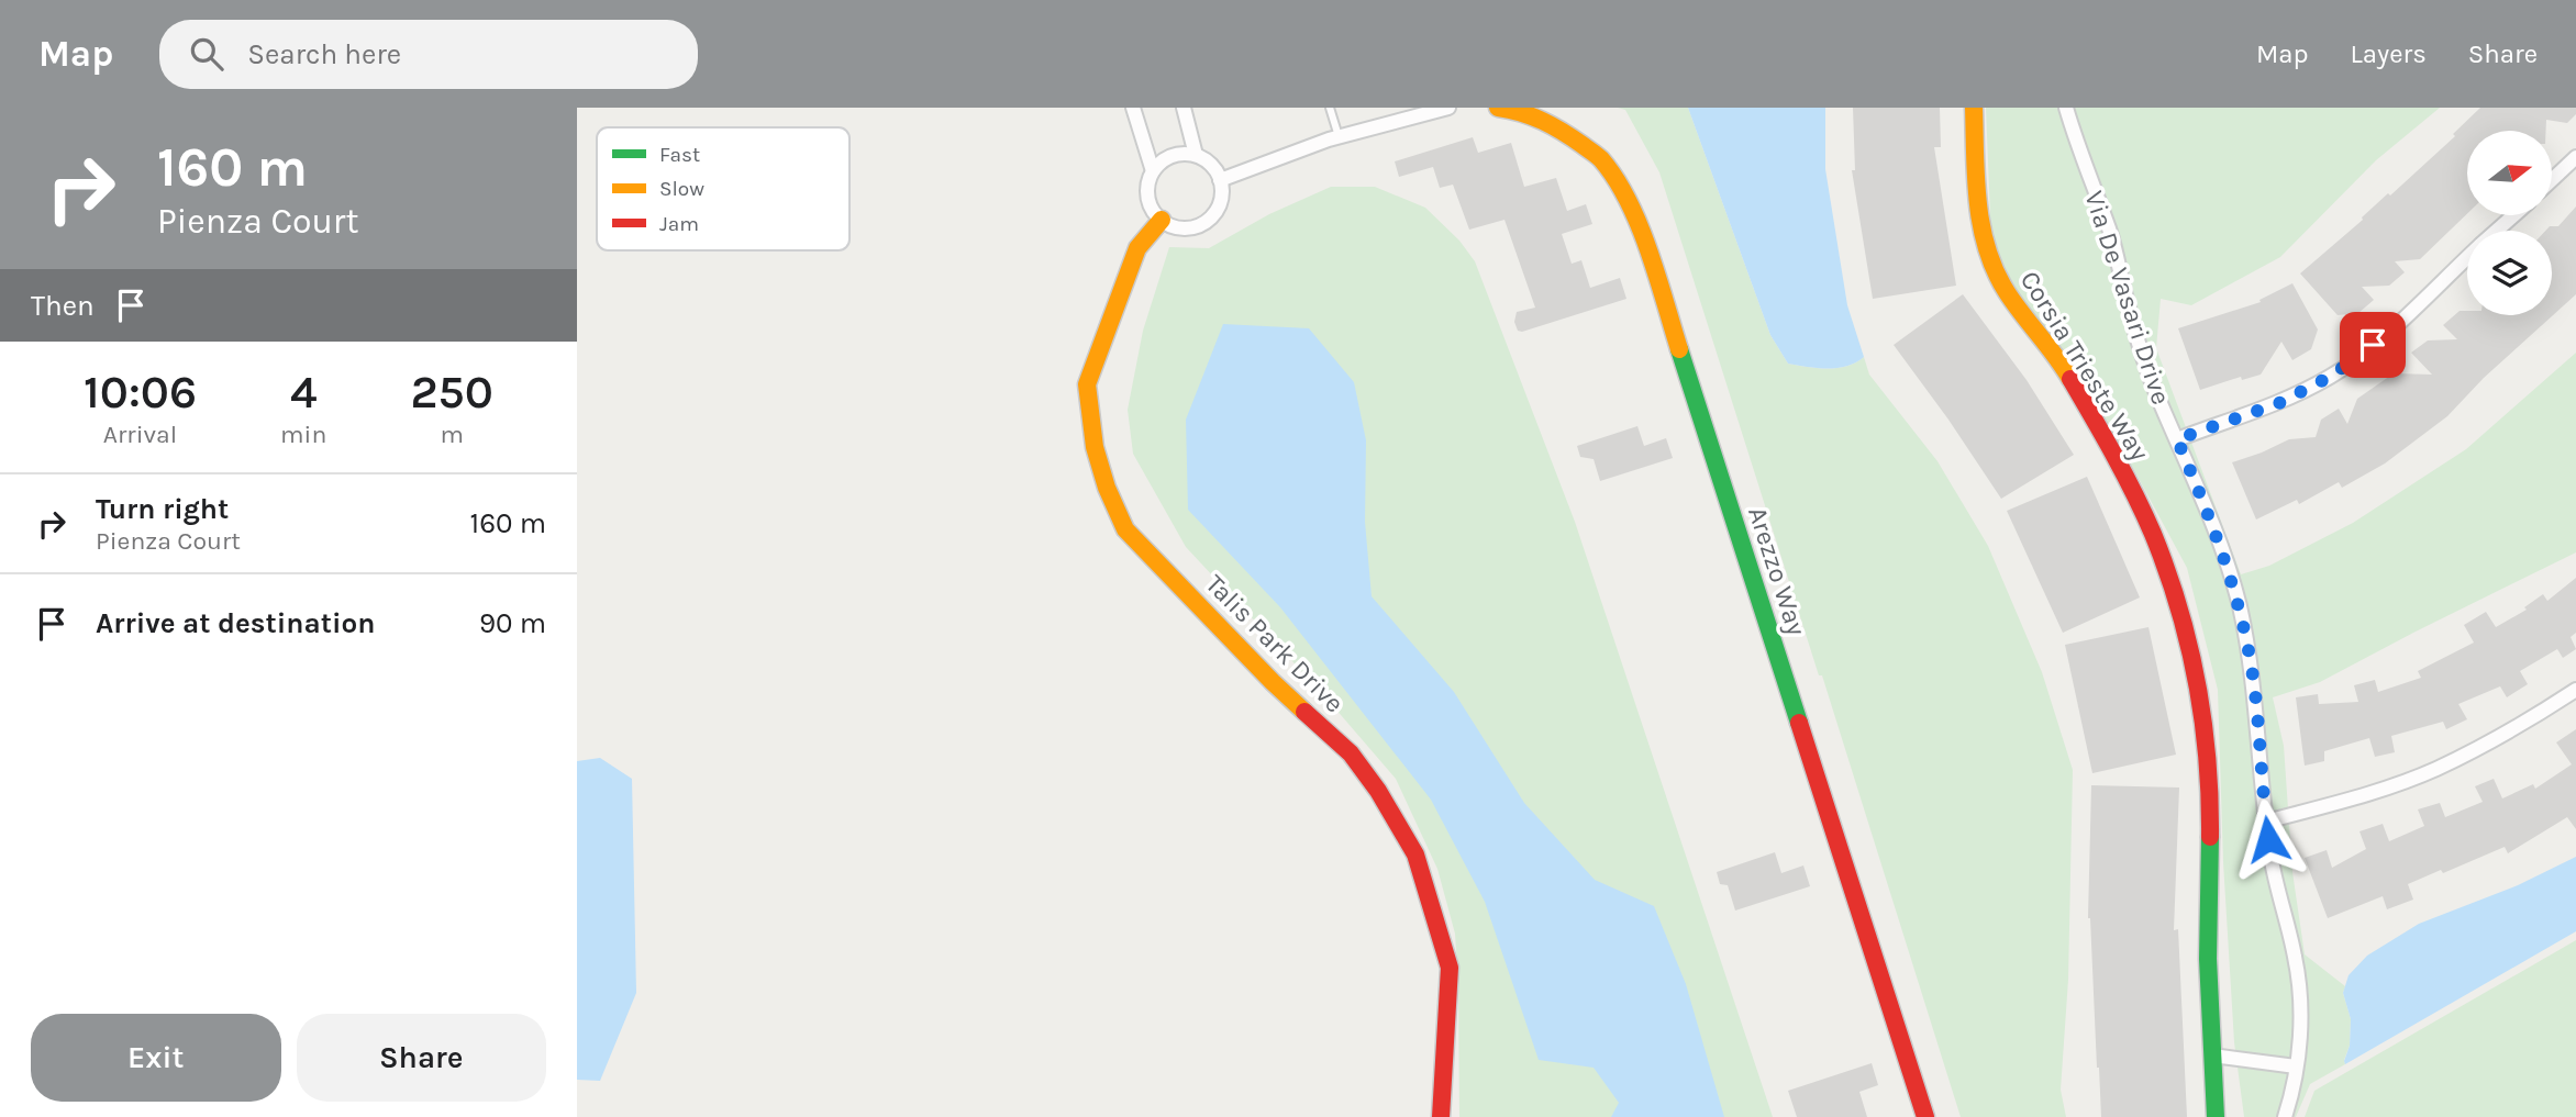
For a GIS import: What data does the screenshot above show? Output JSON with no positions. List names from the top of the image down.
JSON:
{
  "streets": {
    "street": [
      "Via De Vasari Drive",
      "Corsia Trieste Way",
      "Arezzo Way",
      "Talis Park Drive"
    ]
  },
  "legend": ["Fast", "Slow", "Jam"],
  "north": "right",
  "page": {
    "header": "Map",
    "search": "Search here",
    "nav": ["Map", "Layers", "Share"],
    "turn": ["160 m", "Pienza Court"],
    "then": "Then",
    "eta": [
      "10:06",
      "Arrival",
      "4",
      "min",
      "250",
      "m"
    ],
    "list": [
      {
        "name": "Turn right",
        "note": "Pienza Court",
        "value": "160 m"
      },
      {
        "name": "Arrive at destination",
        "value": "90 m"
      }
    ],
    "buttons": ["Exit", "Share"]
  }
}
